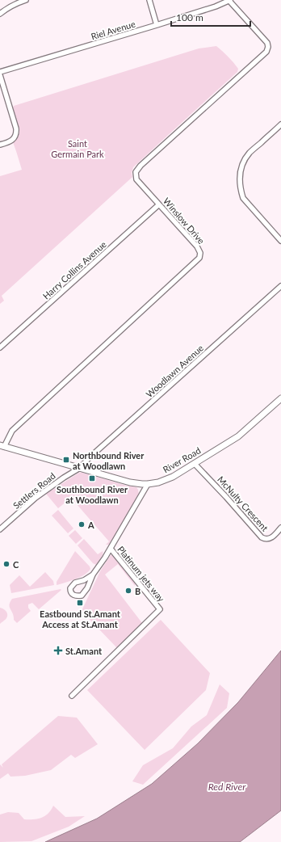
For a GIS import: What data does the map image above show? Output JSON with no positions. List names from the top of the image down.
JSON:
{
  "streets": {
    "street": [
      "Riel Avenue",
      "Winslow Drive",
      "Harry Collins Avenue",
      "Woodlawn Avenue",
      "River Road",
      "Settlers Road",
      "McNulty Crescent",
      "Platinum jets way"
    ]
  },
  "crossings": [
    ["Riel Avenue", "Winslow Drive"],
    ["Winslow Drive", "Harry Collins Avenue"],
    ["Winslow Drive", "River Road"],
    ["Woodlawn Avenue", "River Road"],
    ["Woodlawn Avenue", "Settlers Road"],
    ["River Road", "Settlers Road"],
    ["River Road", "McNulty Crescent"]
  ],
  "water": ["Red River"],
  "parks": ["Saint Germain Park"],
  "places": {
    "transit": ["Northbound River at Woodlawn", "Southbound River at Woodlawn", "Eastbound St.Amant Access at St.Amant"],
    "other": ["A", "C", "B"],
    "health": ["St.Amant"]
  },
  "scale_bar": "100 m"
}
